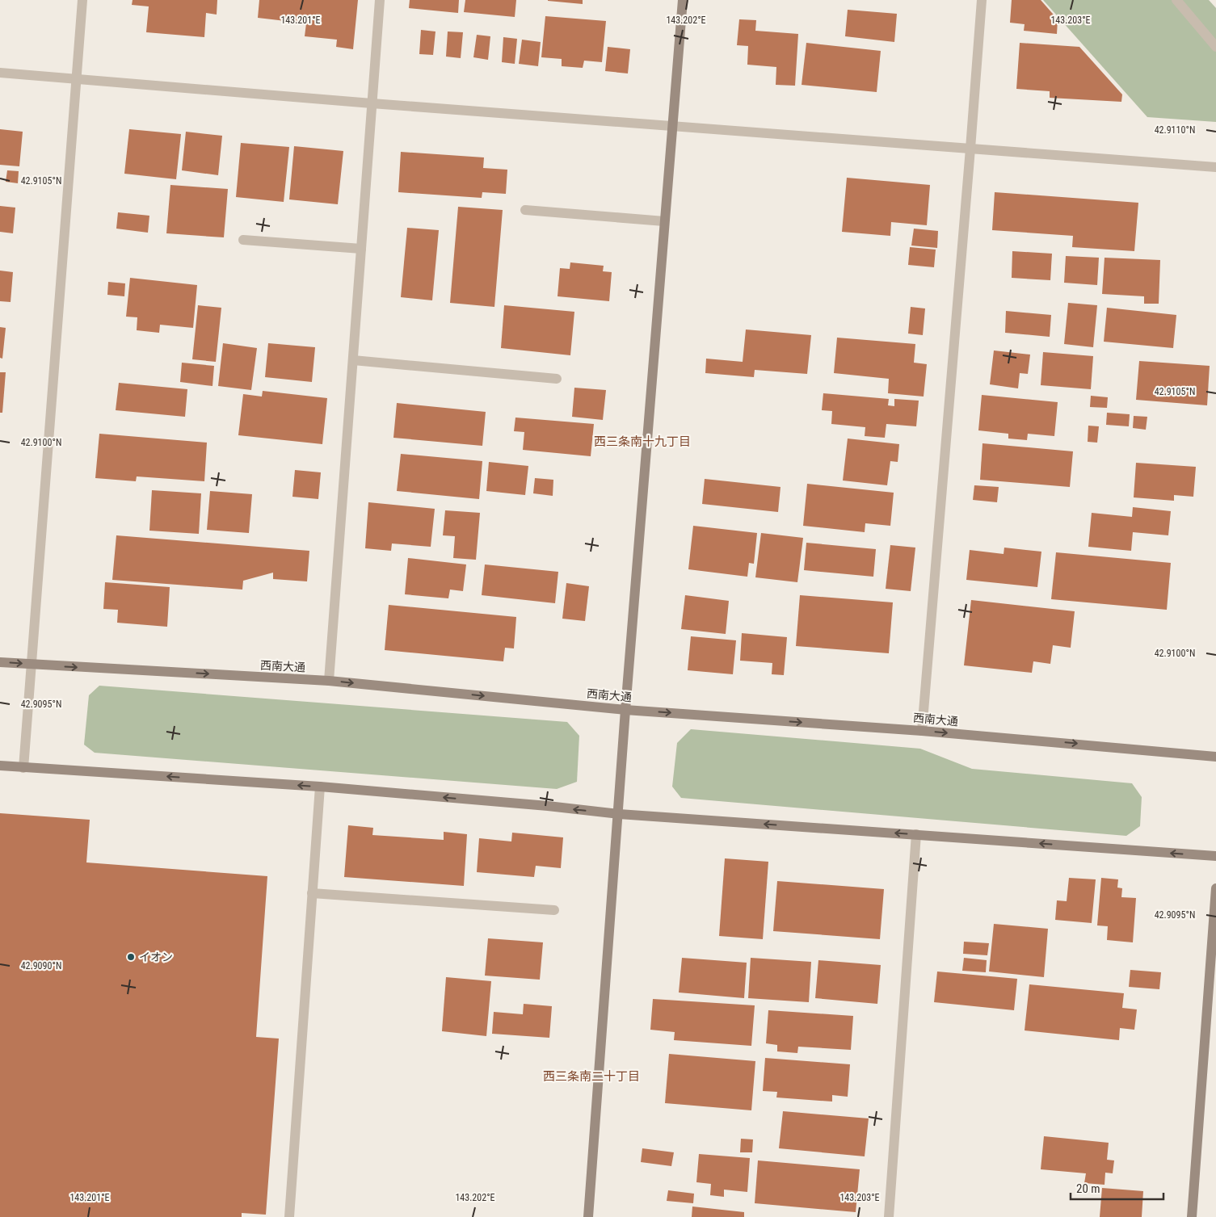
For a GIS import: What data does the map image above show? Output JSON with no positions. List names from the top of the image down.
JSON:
{
  "streets": {
    "street": ["西南大通"]
  },
  "one_way": ["西南大通"],
  "districts": ["西三条南十九丁目", "西三条南二十丁目"],
  "places": ["イオン"],
  "scale_bar": "20 m",
  "coordinates": [
    "143.201°E",
    "143.202°E",
    "143.203°E",
    "42.9110°N",
    "42.9105°N",
    "42.9100°N",
    "42.9095°N",
    "42.9090°N"
  ]
}
